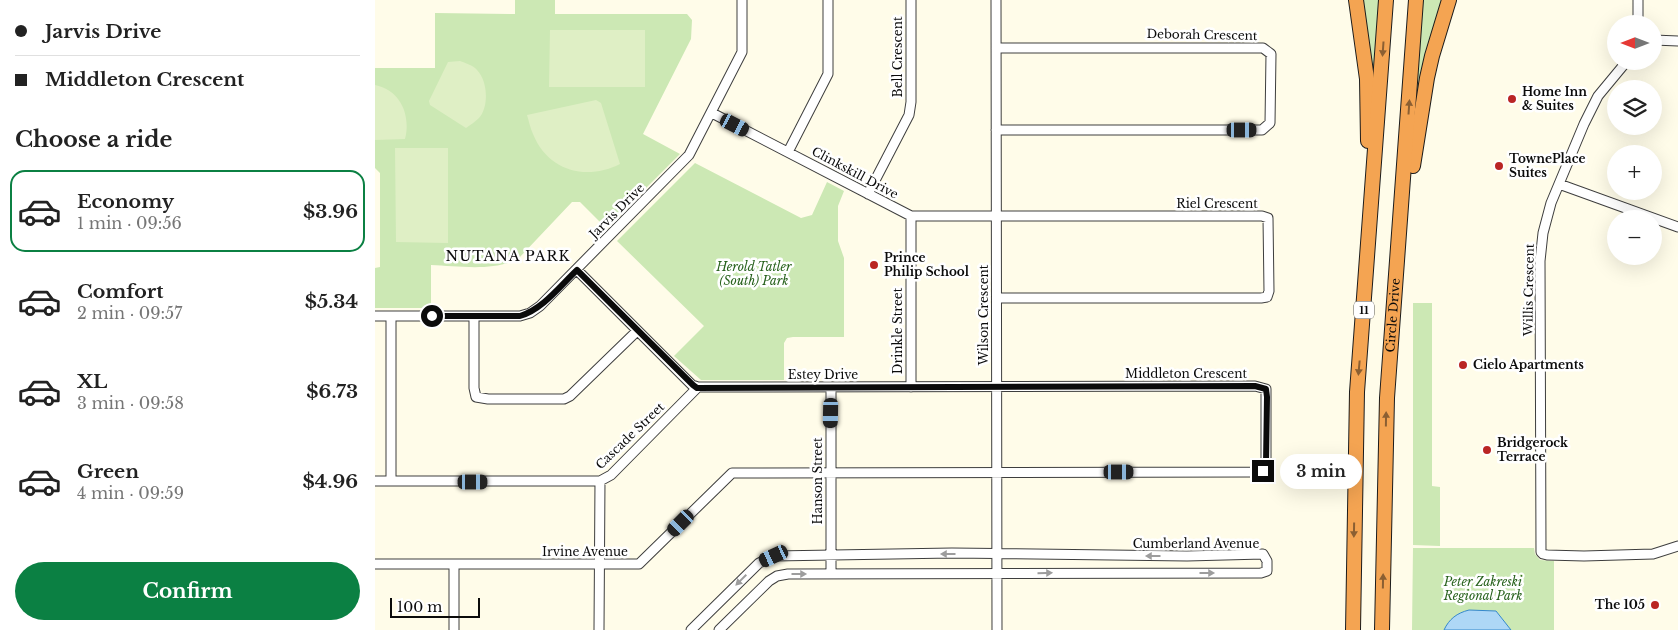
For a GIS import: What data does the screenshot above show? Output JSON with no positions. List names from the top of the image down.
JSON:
{
  "streets": {
    "highway": ["11", "Circle Drive"],
    "street": [
      "Deborah Crescent",
      "Bell Crescent",
      "Clinkskill Drive",
      "Riel Crescent",
      "Jarvis Drive",
      "Willis Crescent",
      "Wilson Crescent",
      "Drinkle Street",
      "Middleton Crescent",
      "Estey Drive",
      "Cascade Street",
      "Hanson Street",
      "Cumberland Avenue",
      "Irvine Avenue"
    ]
  },
  "crossings": [
    ["Deborah Crescent", "Wilson Crescent"],
    ["Bell Crescent", "Clinkskill Drive"],
    ["Clinkskill Drive", "Riel Crescent"],
    ["Clinkskill Drive", "Jarvis Drive"],
    ["Clinkskill Drive", "Wilson Crescent"],
    ["Clinkskill Drive", "Drinkle Street"],
    ["Riel Crescent", "Wilson Crescent"],
    ["Wilson Crescent", "Middleton Crescent"],
    ["Wilson Crescent", "Estey Drive"],
    ["Wilson Crescent", "Cumberland Avenue"],
    ["Wilson Crescent", "Irvine Avenue"],
    ["Drinkle Street", "Estey Drive"],
    ["Middleton Crescent", "Estey Drive"],
    ["Middleton Crescent", "Irvine Avenue"],
    ["Estey Drive", "Cascade Street"],
    ["Estey Drive", "Hanson Street"],
    ["Cascade Street", "Irvine Avenue"],
    ["Hanson Street", "Cumberland Avenue"],
    ["Hanson Street", "Irvine Avenue"]
  ],
  "districts": ["NUTANA PARK"],
  "parks": ["Herold Tatler (South) Park", "Peter Zakreski Regional Park"],
  "places": [
    "Home Inn & Suites",
    "TownePlace Suites",
    "Prince Philip School",
    "Cielo Apartments",
    "Bridgerock Terrace",
    "The 105"
  ],
  "scale_bar": "100 m",
  "north": "left",
  "page": {
    "banner": ["Jarvis Drive", "Middleton Crescent"],
    "map_buttons": ["+", "−"],
    "heading": "Choose a ride",
    "list": [
      {
        "name": "Economy",
        "note": "1 min · 09:56",
        "value": "$3.96"
      },
      {
        "name": "Comfort",
        "note": "2 min · 09:57",
        "value": "$5.34"
      },
      {
        "name": "XL",
        "note": "3 min · 09:58",
        "value": "$6.73"
      },
      {
        "name": "Green",
        "note": "4 min · 09:59",
        "value": "$4.96"
      }
    ],
    "bubble": "3 min",
    "buttons": "Confirm",
    "scale": "100 m"
  }
}
